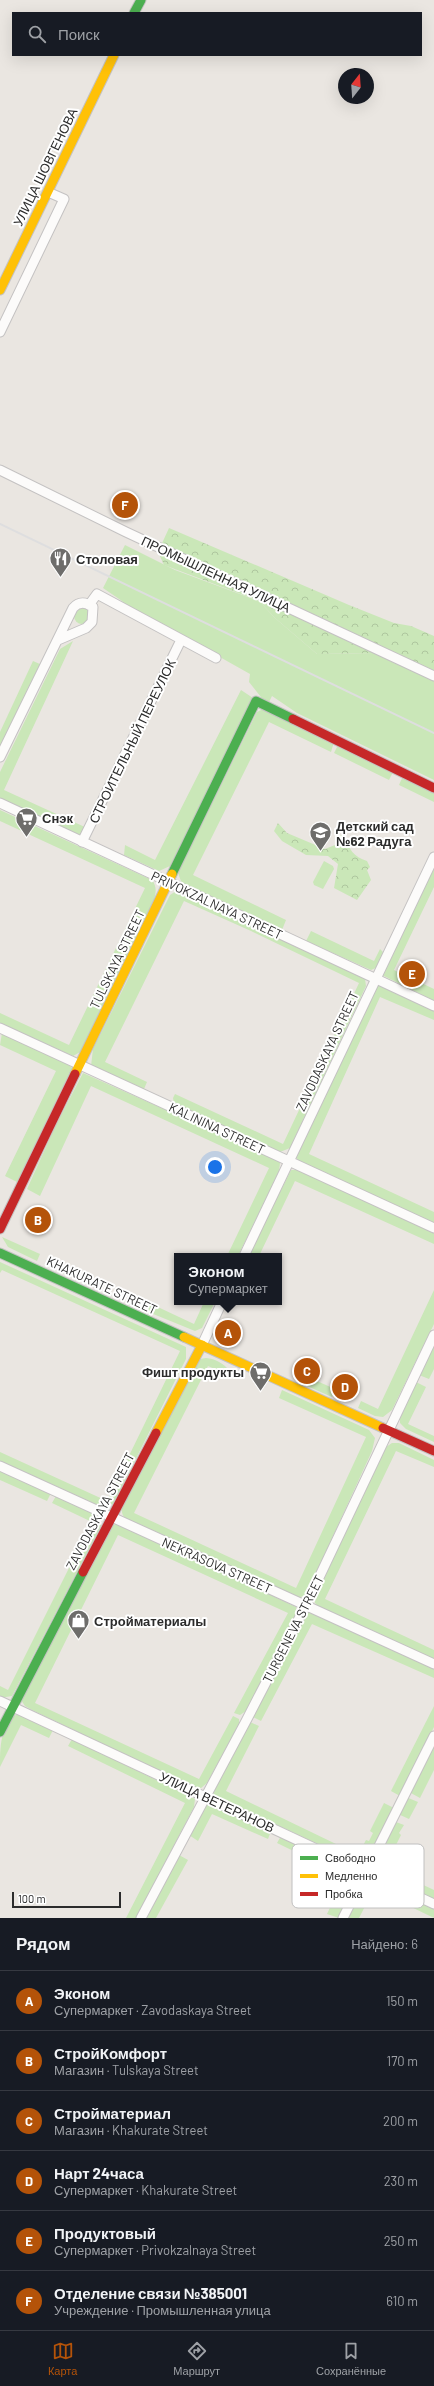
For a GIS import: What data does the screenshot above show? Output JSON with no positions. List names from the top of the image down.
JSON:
{
  "streets": {
    "street": [
      "УЛИЦА ШОВГЕНОВА",
      "ПРОМЫШЛЕННАЯ УЛИЦА",
      "СТРОИТЕЛЬНЫЙ ПЕРЕУЛОК",
      "PRIVOKZALNAYA STREET",
      "TULSKAYA STREET",
      "ZAVODASKAYA STREET",
      "KALININA STREET",
      "KHAKURATE STREET",
      "NEKRASOVA STREET",
      "TURGENEVA STREET",
      "УЛИЦА ВЕТЕРАНОВ"
    ]
  },
  "crossings": [
    ["СТРОИТЕЛЬНЫЙ ПЕРЕУЛОК", "PRIVOKZALNAYA STREET"],
    ["PRIVOKZALNAYA STREET", "TULSKAYA STREET"],
    ["PRIVOKZALNAYA STREET", "ZAVODASKAYA STREET"],
    ["TULSKAYA STREET", "KALININA STREET"],
    ["ZAVODASKAYA STREET", "KALININA STREET"],
    ["ZAVODASKAYA STREET", "KHAKURATE STREET"],
    ["ZAVODASKAYA STREET", "NEKRASOVA STREET"],
    ["ZAVODASKAYA STREET", "УЛИЦА ВЕТЕРАНОВ"],
    ["KHAKURATE STREET", "TURGENEVA STREET"],
    ["NEKRASOVA STREET", "TURGENEVA STREET"],
    ["TURGENEVA STREET", "УЛИЦА ВЕТЕРАНОВ"]
  ],
  "places": {
    "restaurant": ["Столовая"],
    "supermarket": ["Снэк", "Фишт продукты"],
    "school or university": ["Детский сад №62 Радуга"],
    "shop": ["Стройматериалы"]
  },
  "legend": ["Свободно", "Медленно", "Пробка"],
  "scale_bar": "100 m",
  "north": "top",
  "page": {
    "search": "Поиск",
    "pins": [
      "F",
      "E",
      "B",
      "A",
      "C",
      "D"
    ],
    "popup": ["Эконом", "Супермаркет"],
    "scale": "100 m",
    "heading": ["Рядом", "Найдено: 6"],
    "list": [
      {
        "mark": "A",
        "name": "Эконом",
        "note": "Супермаркет · Zavodaskaya Street",
        "value": "150 m"
      },
      {
        "mark": "B",
        "name": "СтройКомфорт",
        "note": "Магазин · Tulskaya Street",
        "value": "170 m"
      },
      {
        "mark": "C",
        "name": "Стройматериал",
        "note": "Магазин · Khakurate Street",
        "value": "200 m"
      },
      {
        "mark": "D",
        "name": "Нарт 24часа",
        "note": "Супермаркет · Khakurate Street",
        "value": "230 m"
      },
      {
        "mark": "E",
        "name": "Продуктовый",
        "note": "Супермаркет · Privokzalnaya Street",
        "value": "250 m"
      },
      {
        "mark": "F",
        "name": "Отделение связи №385001",
        "note": "Учреждение · Промышленная улица",
        "value": "610 m"
      }
    ],
    "nav": ["Карта", "Маршрут", "Сохранённые"]
  }
}
